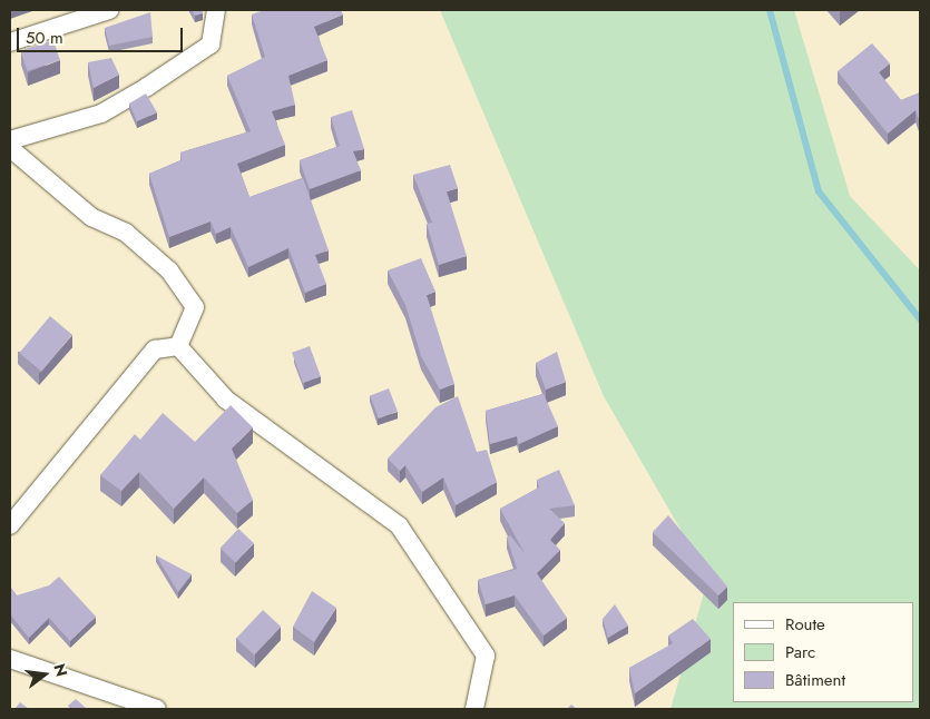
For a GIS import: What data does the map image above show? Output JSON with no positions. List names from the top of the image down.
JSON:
{
  "legend": ["Route", "Parc", "Bâtiment"],
  "scale_bar": "50 m",
  "north": "right"
}
